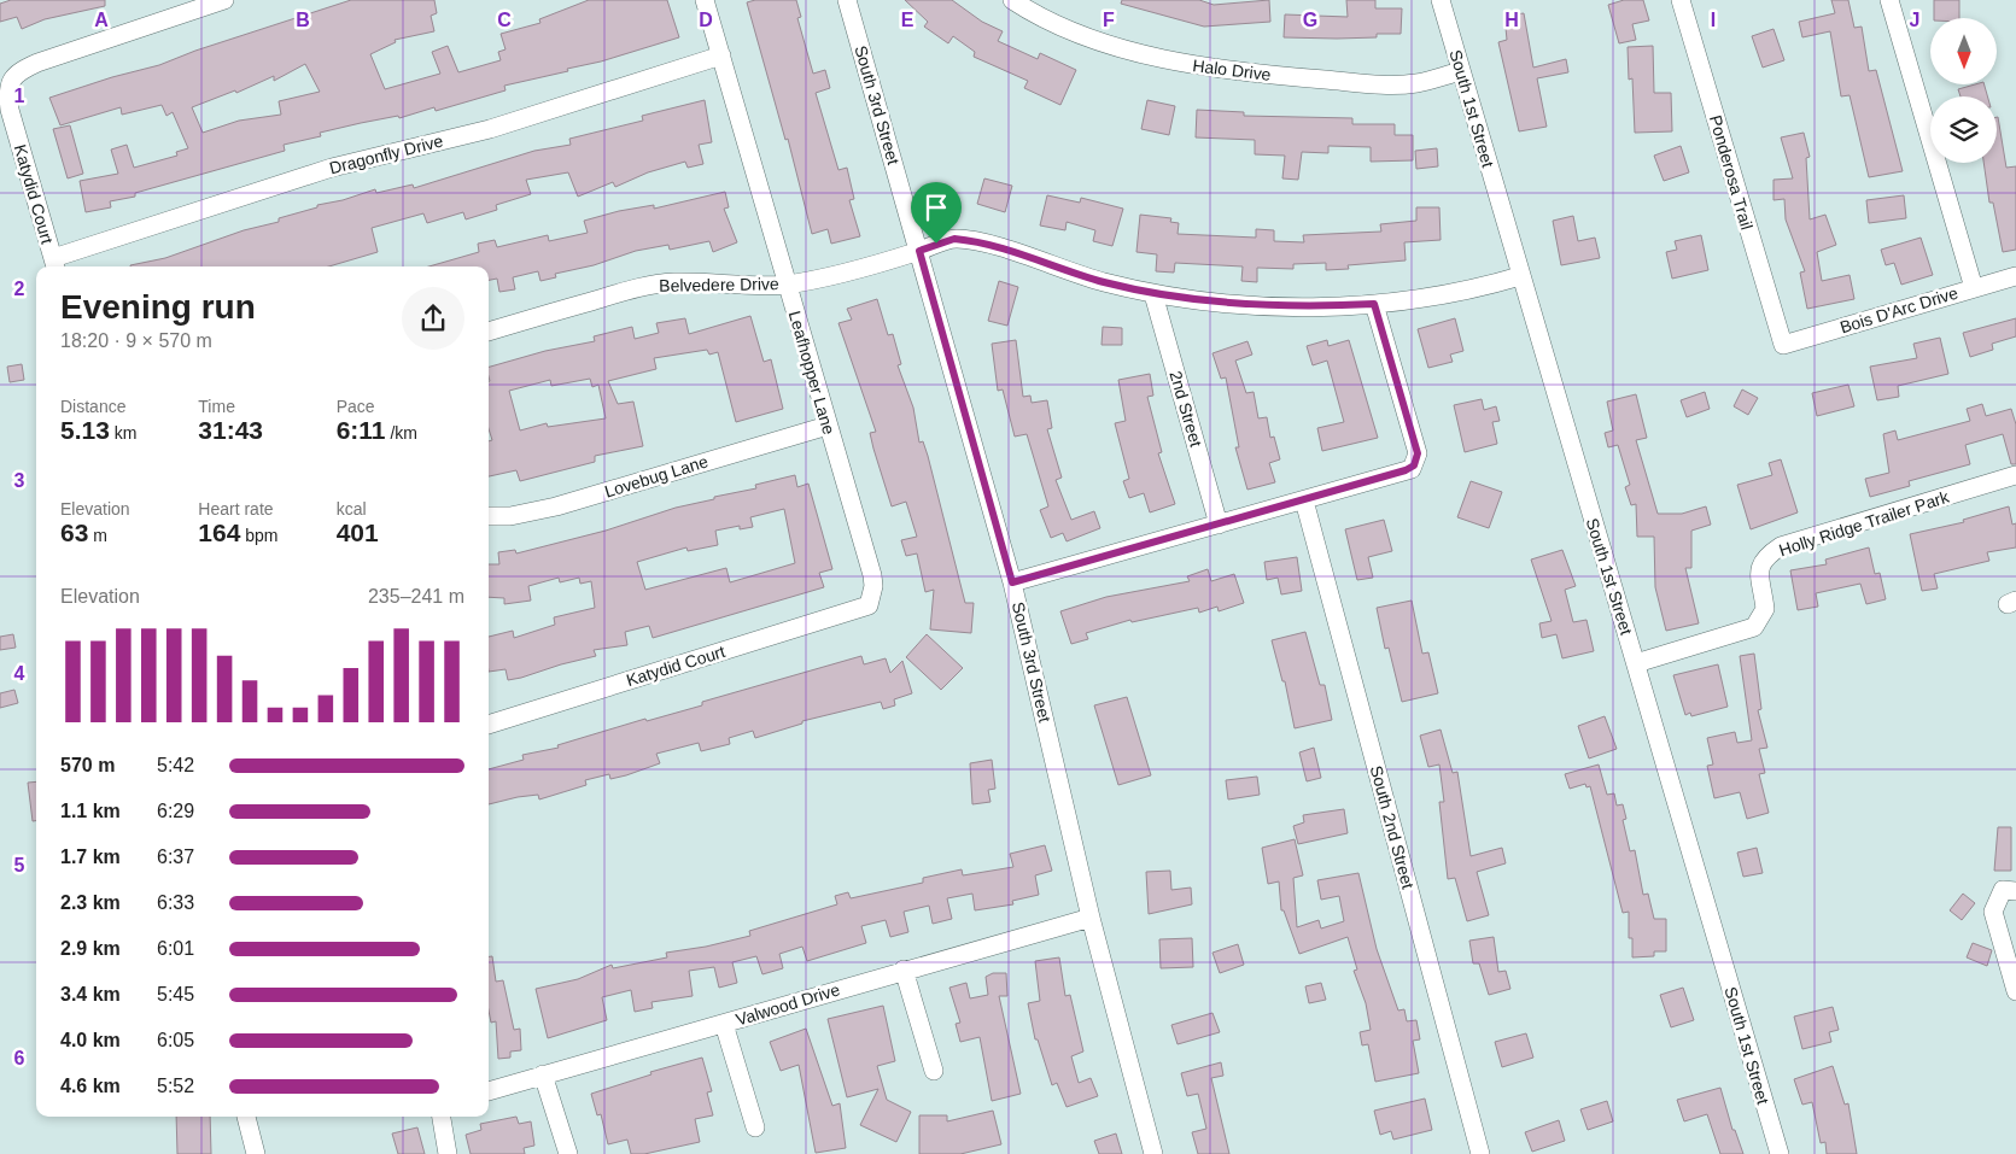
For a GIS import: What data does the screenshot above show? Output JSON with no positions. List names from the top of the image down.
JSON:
{
  "streets": {
    "street": [
      "Halo Drive",
      "South 3rd Street",
      "South 1st Street",
      "Dragonfly Drive",
      "Ponderosa Trail",
      "Katydid Court",
      "Belvedere Drive",
      "Bois D'Arc Drive",
      "Leafhopper Lane",
      "2nd Street",
      "Lovebug Lane",
      "Holly Ridge Trailer Park",
      "South 2nd Street",
      "Valwood Drive"
    ]
  },
  "crossings": [
    ["Halo Drive", "South 1st Street"],
    ["South 3rd Street", "Belvedere Drive"],
    ["South 3rd Street", "Valwood Drive"],
    ["South 1st Street", "Belvedere Drive"],
    ["South 1st Street", "Holly Ridge Trailer Park"],
    ["Dragonfly Drive", "Katydid Court"],
    ["Dragonfly Drive", "Leafhopper Lane"],
    ["Ponderosa Trail", "Bois D'Arc Drive"],
    ["Katydid Court", "Leafhopper Lane"],
    ["Belvedere Drive", "Leafhopper Lane"],
    ["Belvedere Drive", "2nd Street"],
    ["Leafhopper Lane", "Lovebug Lane"]
  ],
  "north": "bottom",
  "page": {
    "heading": ["Evening run", "18:20 · 9 × 570 m"],
    "stats": [
      ["Distance", "5.13 km"],
      ["Time", "31:43"],
      ["Pace", "6:11 /km"],
      ["Elevation", "63 m"],
      ["Heart rate", "164 bpm"],
      ["kcal", "401"]
    ],
    "chart": ["Elevation", "235–241 m"],
    "list": [
      {
        "name": "570 m",
        "note": "5:42"
      },
      {
        "name": "1.1 km",
        "note": "6:29"
      },
      {
        "name": "1.7 km",
        "note": "6:37"
      },
      {
        "name": "2.3 km",
        "note": "6:33"
      },
      {
        "name": "2.9 km",
        "note": "6:01"
      },
      {
        "name": "3.4 km",
        "note": "5:45"
      },
      {
        "name": "4.0 km",
        "note": "6:05"
      },
      {
        "name": "4.6 km",
        "note": "5:52"
      }
    ]
  },
  "grid": {
    "columns": [
      "A",
      "B",
      "C",
      "D",
      "E",
      "F",
      "G",
      "H",
      "I",
      "J"
    ],
    "rows": [
      "1",
      "2",
      "3",
      "4",
      "5",
      "6"
    ]
  }
}
